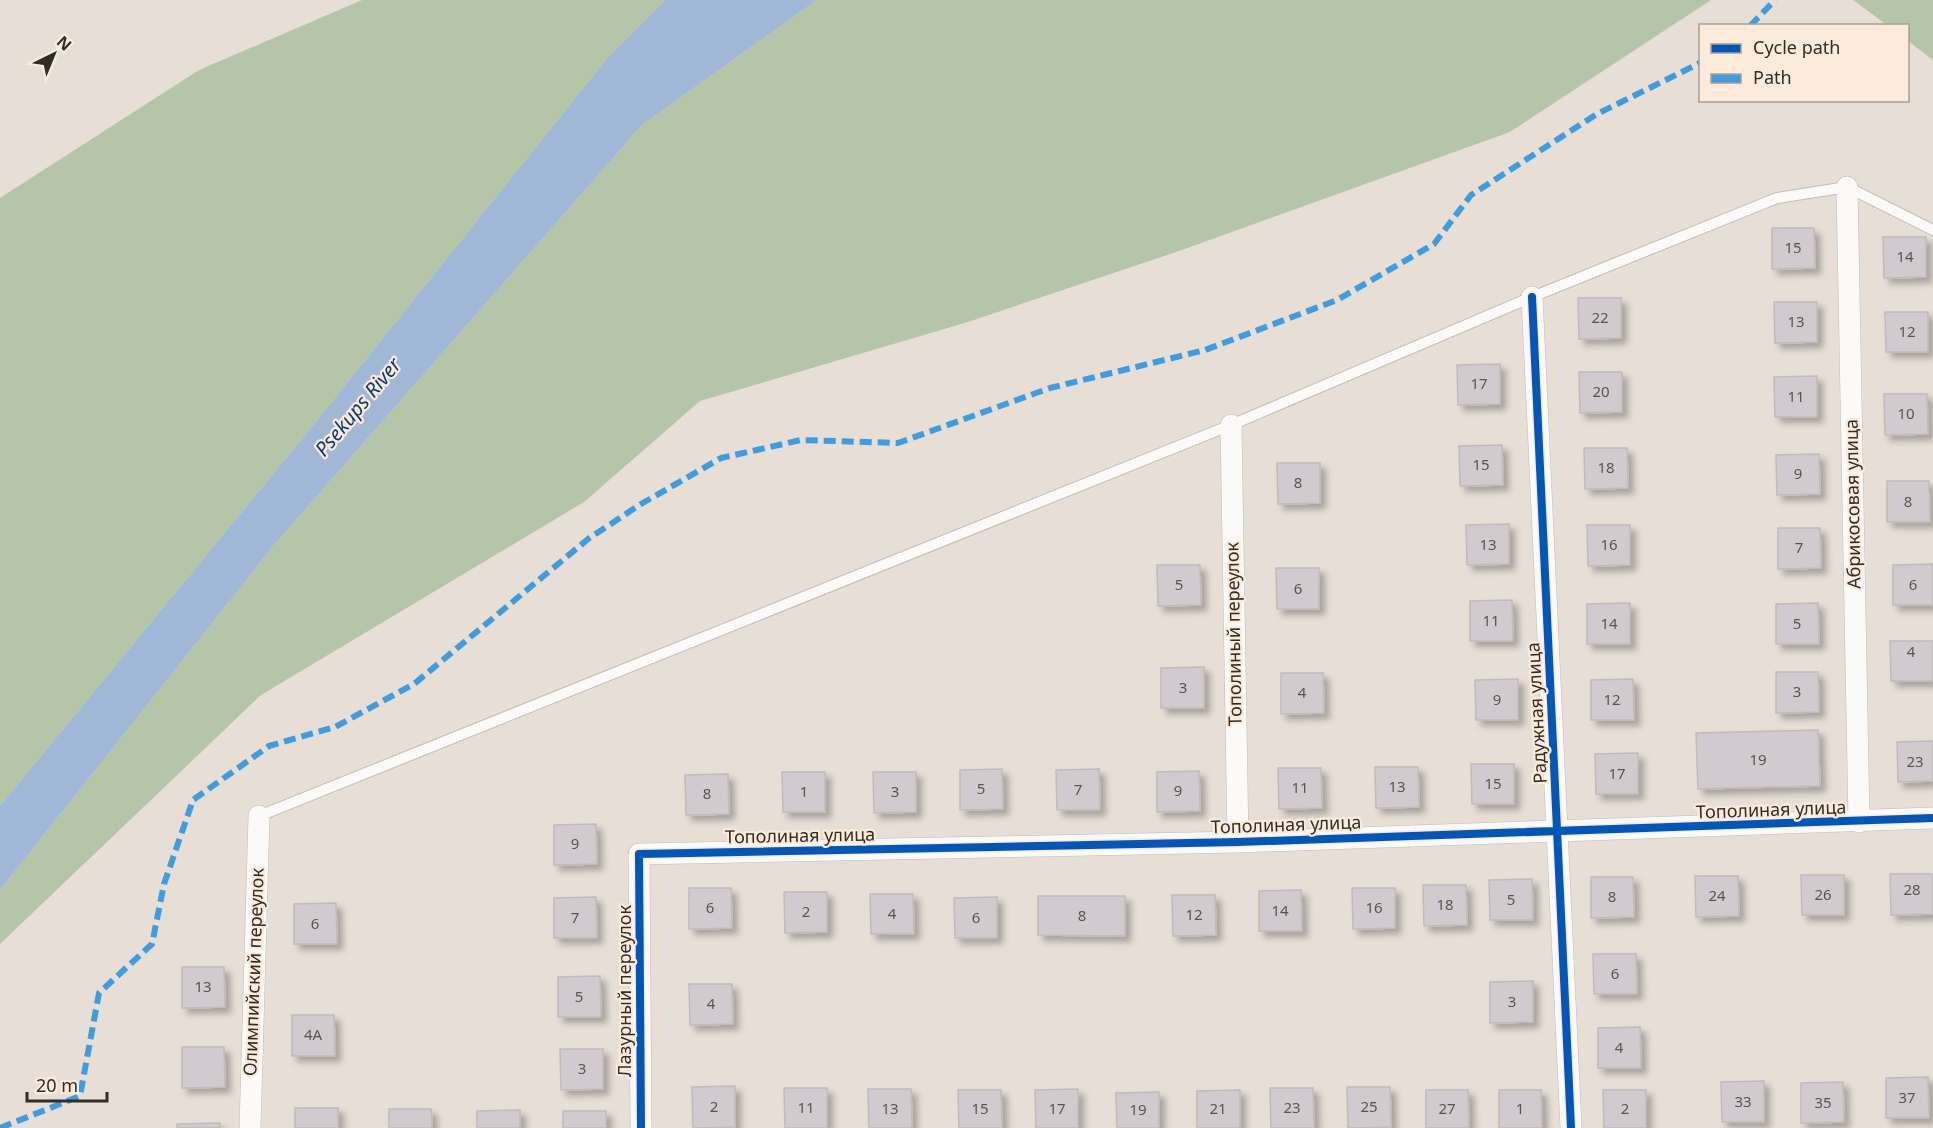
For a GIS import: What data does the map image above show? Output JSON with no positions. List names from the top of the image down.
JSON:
{
  "streets": {
    "street": [
      "Абрикосовая улица",
      "Тополиный переулок",
      "Радужная улица",
      "Тополиная улица",
      "Олимпийский переулок",
      "Лазурный переулок"
    ]
  },
  "crossings": [
    ["Абрикосовая улица", "Тополиная улица"],
    ["Тополиный переулок", "Тополиная улица"],
    ["Радужная улица", "Тополиная улица"],
    ["Тополиная улица", "Лазурный переулок"]
  ],
  "water": ["Psekups River"],
  "house_numbers": [
    "15",
    "14",
    "22",
    "13",
    "12",
    "17",
    "20",
    "11",
    "10",
    "15",
    "18",
    "9",
    "8",
    "8",
    "13",
    "16",
    "7",
    "5",
    "6",
    "6",
    "11",
    "14",
    "5",
    "4",
    "3",
    "3",
    "4",
    "9",
    "12",
    "19",
    "23",
    "17",
    "15",
    "13",
    "11",
    "5",
    "7",
    "9",
    "1",
    "3",
    "8",
    "9",
    "28",
    "26",
    "24",
    "8",
    "5",
    "18",
    "6",
    "16",
    "14",
    "2",
    "4",
    "12",
    "8",
    "7",
    "6",
    "6",
    "6",
    "13",
    "5",
    "3",
    "4",
    "4А",
    "4",
    "3",
    "37",
    "33",
    "35",
    "2",
    "25",
    "11",
    "23",
    "13",
    "15",
    "17",
    "21",
    "27",
    "1",
    "2",
    "19"
  ],
  "legend": ["Cycle path", "Path"],
  "scale_bar": "20 m",
  "north": "top right"
}
